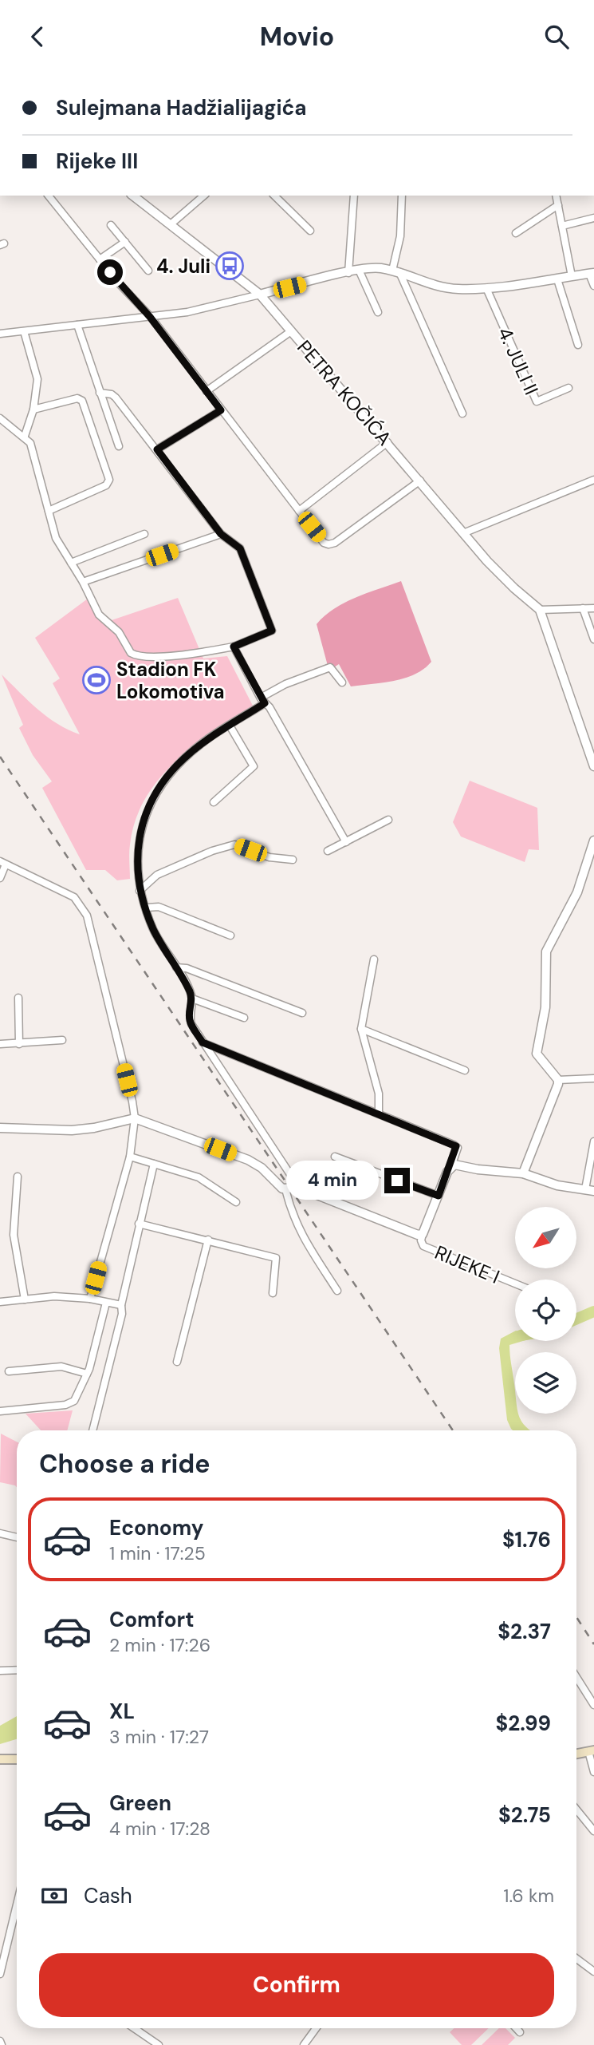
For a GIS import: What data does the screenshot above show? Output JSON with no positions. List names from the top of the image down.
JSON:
{
  "streets": {
    "street": ["4. JULI II", "PETRA KOČIĆA", "RIJEKE I"]
  },
  "places": {
    "bus stop": ["4. Juli"],
    "sports": ["Stadion FK Lokomotiva"]
  },
  "north": "bottom left",
  "page": {
    "header": "Movio",
    "banner": ["Sulejmana Hadžialijagića", "Rijeke III"],
    "bubble": "4 min",
    "heading": "Choose a ride",
    "list": [
      {
        "name": "Economy",
        "note": "1 min · 17:25",
        "value": "$1.76"
      },
      {
        "name": "Comfort",
        "note": "2 min · 17:26",
        "value": "$2.37"
      },
      {
        "name": "XL",
        "note": "3 min · 17:27",
        "value": "$2.99"
      },
      {
        "name": "Green",
        "note": "4 min · 17:28",
        "value": "$2.75"
      }
    ],
    "pay": ["Cash", "1.6 km"],
    "buttons": "Confirm"
  }
}
